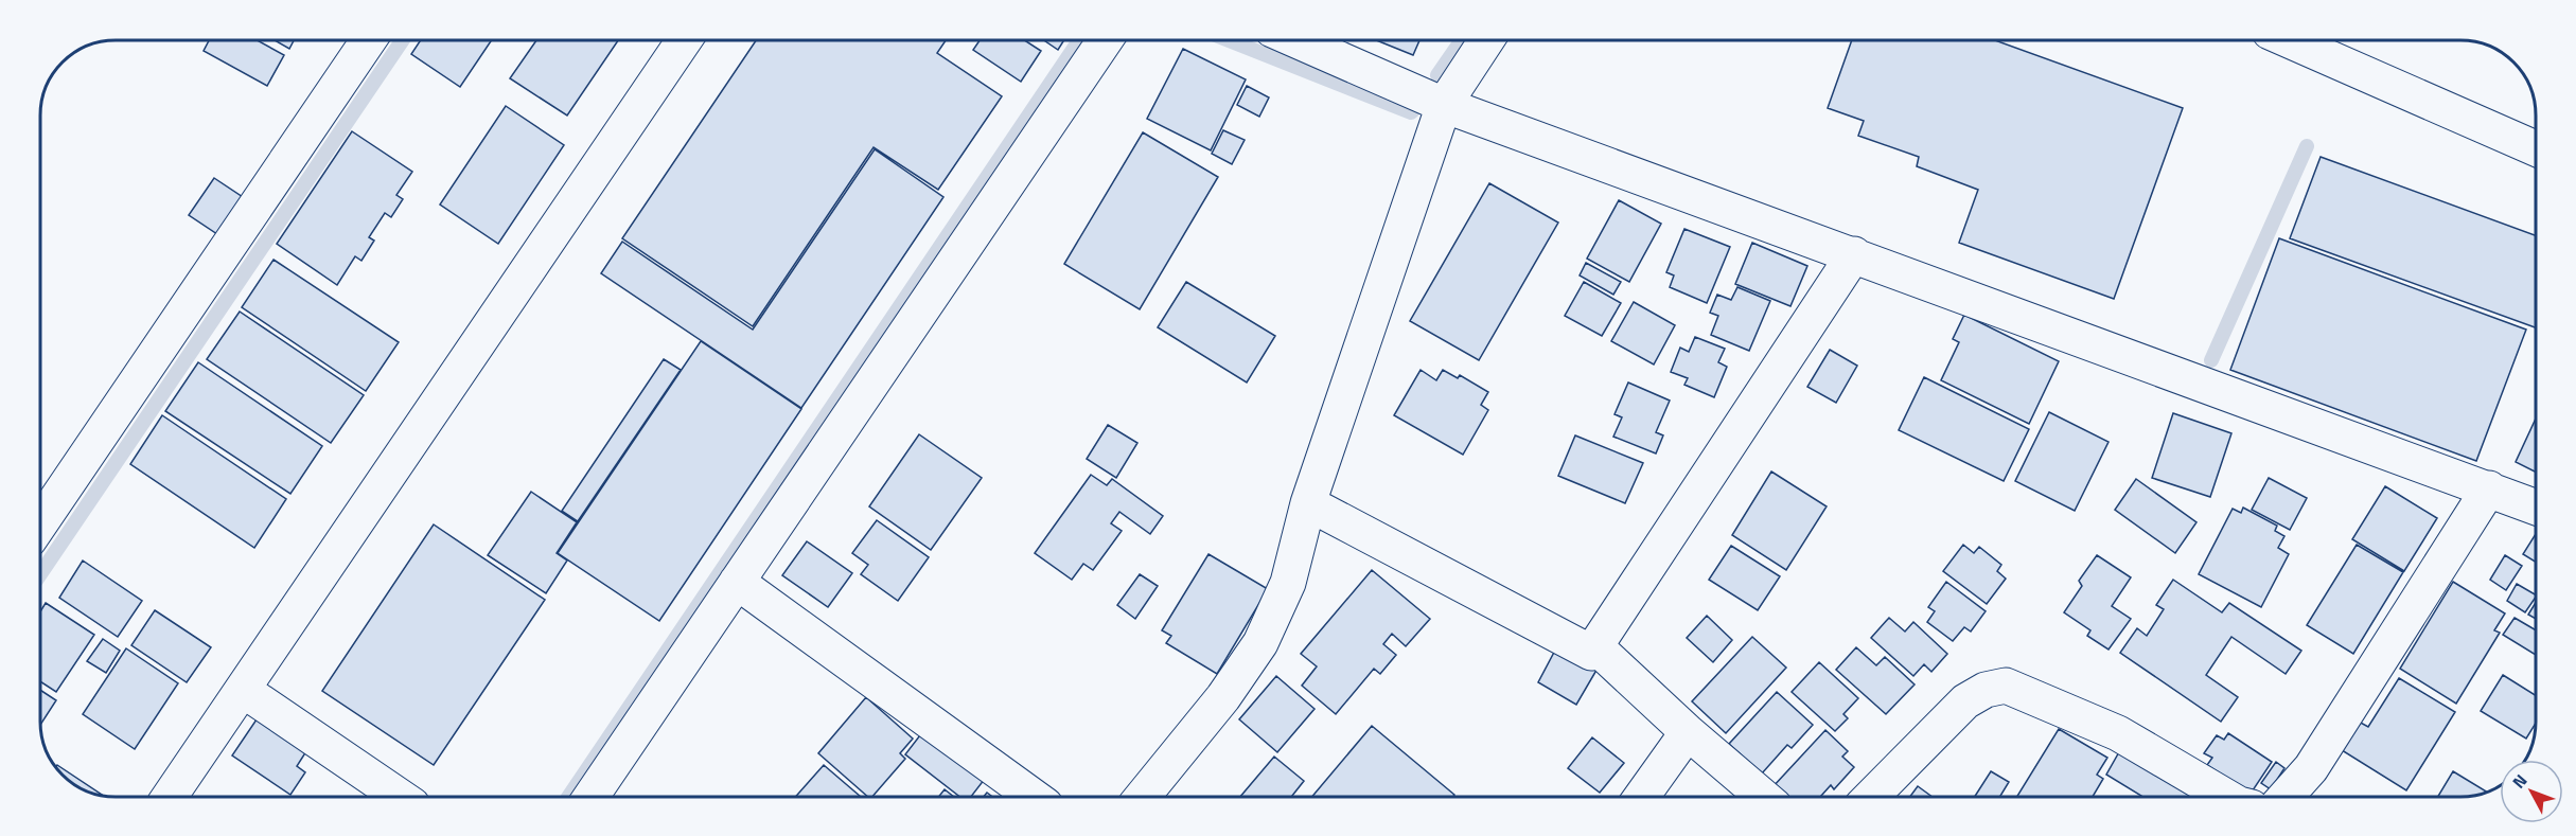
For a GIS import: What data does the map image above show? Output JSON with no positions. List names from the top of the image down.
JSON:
{
  "north": "top left"
}
